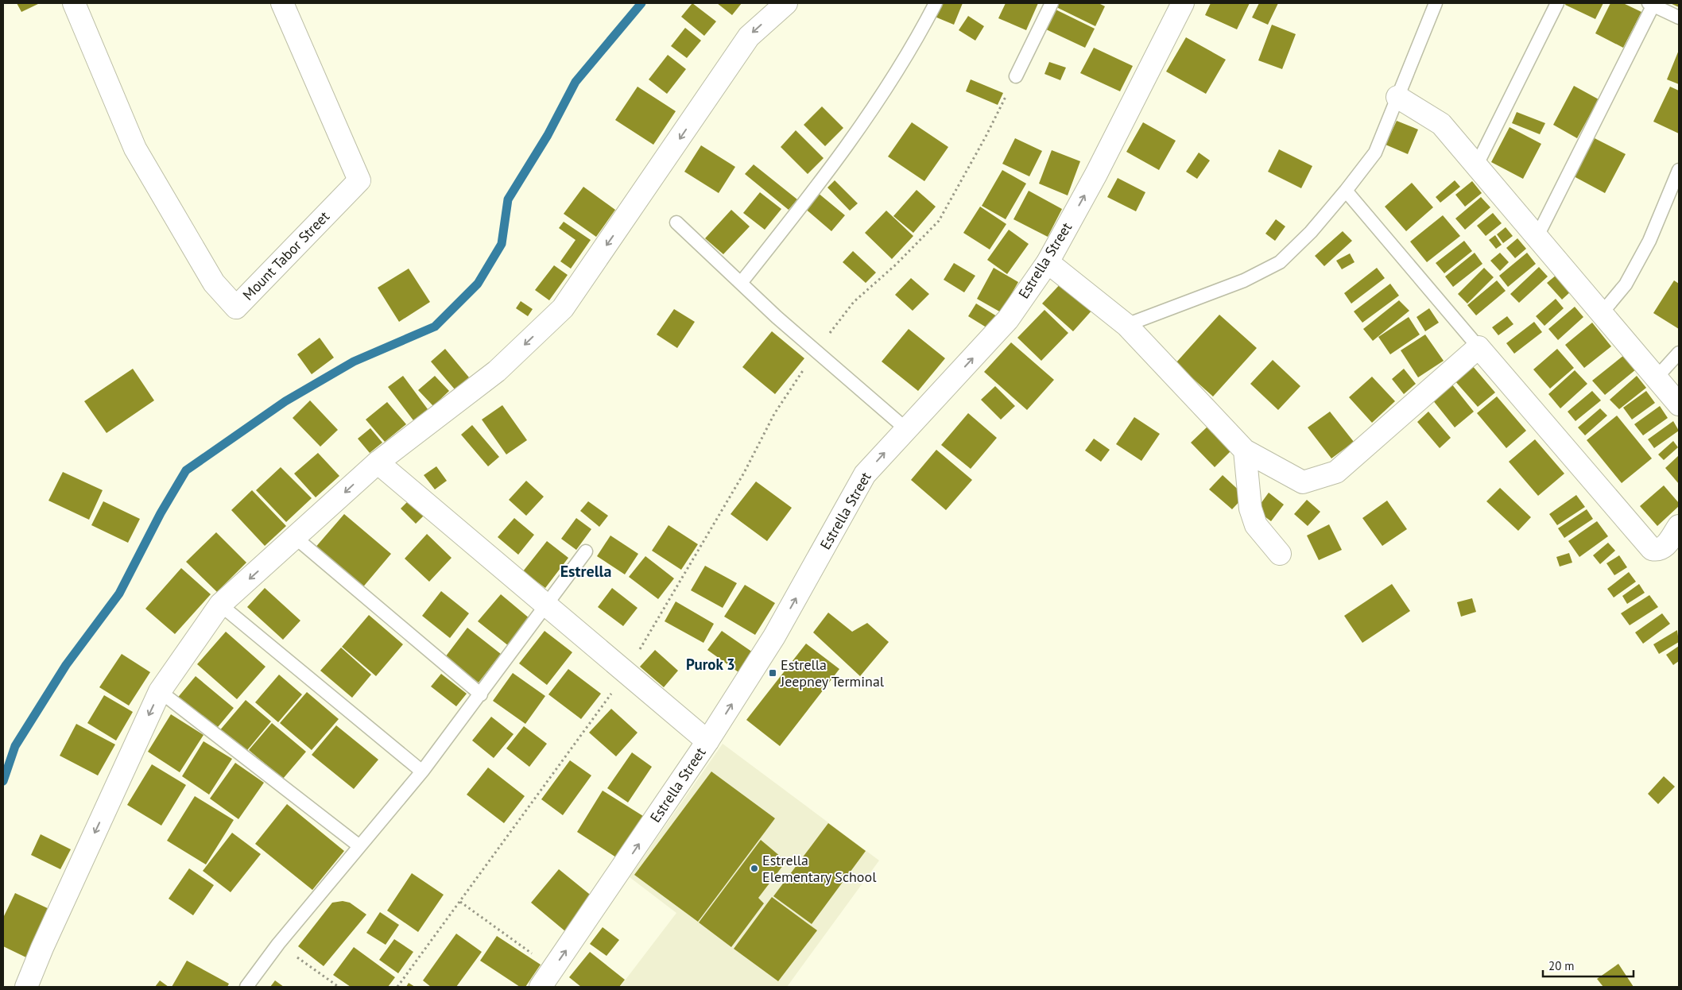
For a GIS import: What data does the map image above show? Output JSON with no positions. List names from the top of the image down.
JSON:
{
  "streets": {
    "street": ["Mount Tabor Street", "Estrella Street"]
  },
  "one_way": ["Estrella Street"],
  "districts": ["Estrella", "Purok 3"],
  "places": {
    "transit": ["Estrella Jeepney Terminal"],
    "other": ["Estrella Elementary School"]
  },
  "scale_bar": "20 m"
}
